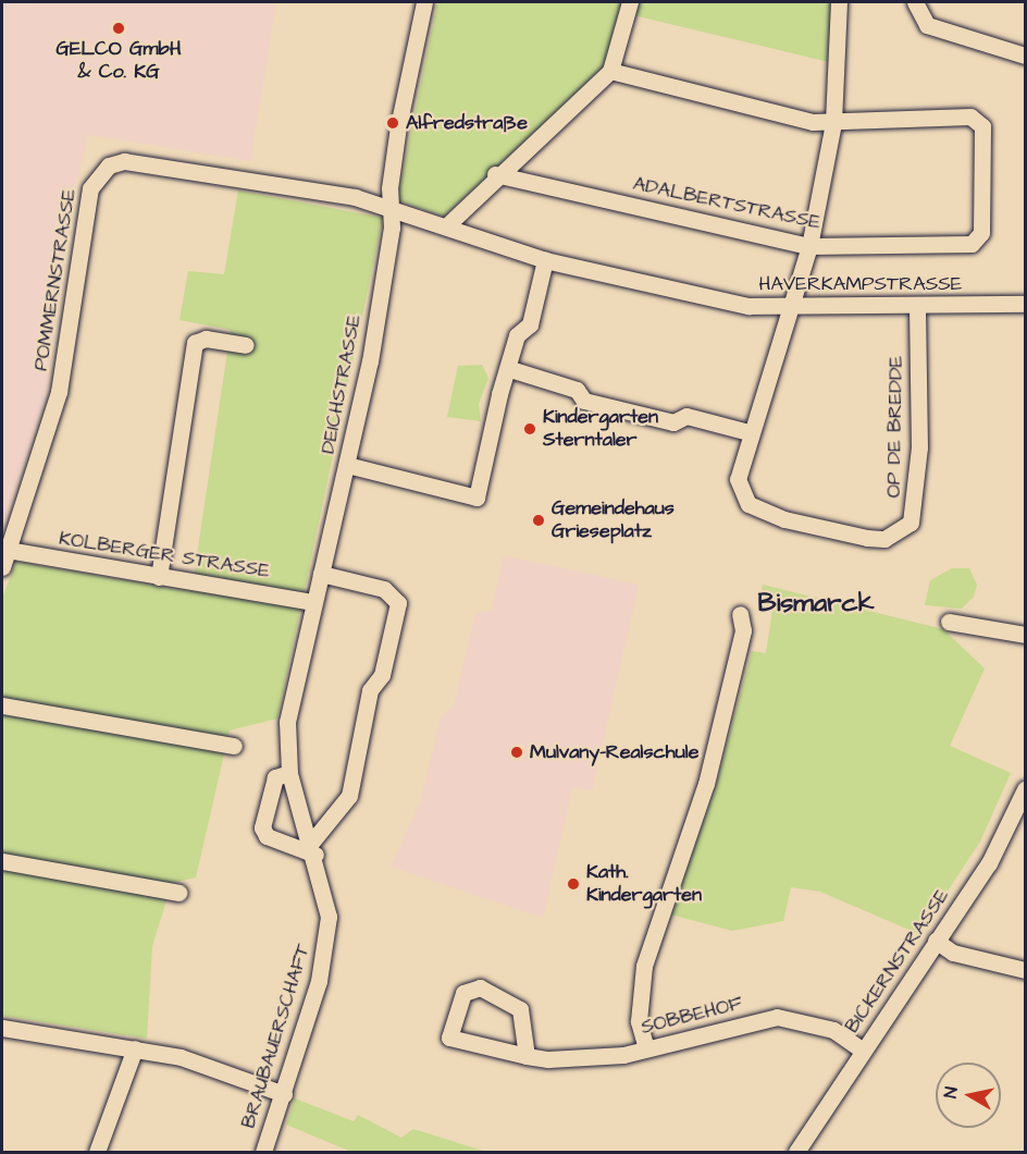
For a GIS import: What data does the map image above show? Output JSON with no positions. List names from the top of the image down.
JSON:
{
  "streets": {
    "street": [
      "ADALBERTSTRASSE",
      "POMMERNSTRASSE",
      "HAVERKAMPSTRASSE",
      "DEICHSTRASSE",
      "OP DE BREDDE",
      "KOLBERGER STRASSE",
      "BICKERNSTRASSE",
      "SOBBEHOF",
      "BRAUBAUERSCHAFT"
    ]
  },
  "crossings": [
    ["ADALBERTSTRASSE", "OP DE BREDDE"],
    ["POMMERNSTRASSE", "HAVERKAMPSTRASSE"],
    ["POMMERNSTRASSE", "DEICHSTRASSE"],
    ["POMMERNSTRASSE", "KOLBERGER STRASSE"],
    ["HAVERKAMPSTRASSE", "DEICHSTRASSE"],
    ["HAVERKAMPSTRASSE", "OP DE BREDDE"],
    ["DEICHSTRASSE", "KOLBERGER STRASSE"],
    ["DEICHSTRASSE", "BRAUBAUERSCHAFT"],
    ["BICKERNSTRASSE", "SOBBEHOF"]
  ],
  "districts": ["Bismarck"],
  "places": [
    "GELCO GmbH & Co. KG",
    "Alfredstraße",
    "Kindergarten Sterntaler",
    "Gemeindehaus Grieseplatz",
    "Mulvany-Realschule",
    "Kath. Kindergarten"
  ],
  "north": "left"
}
